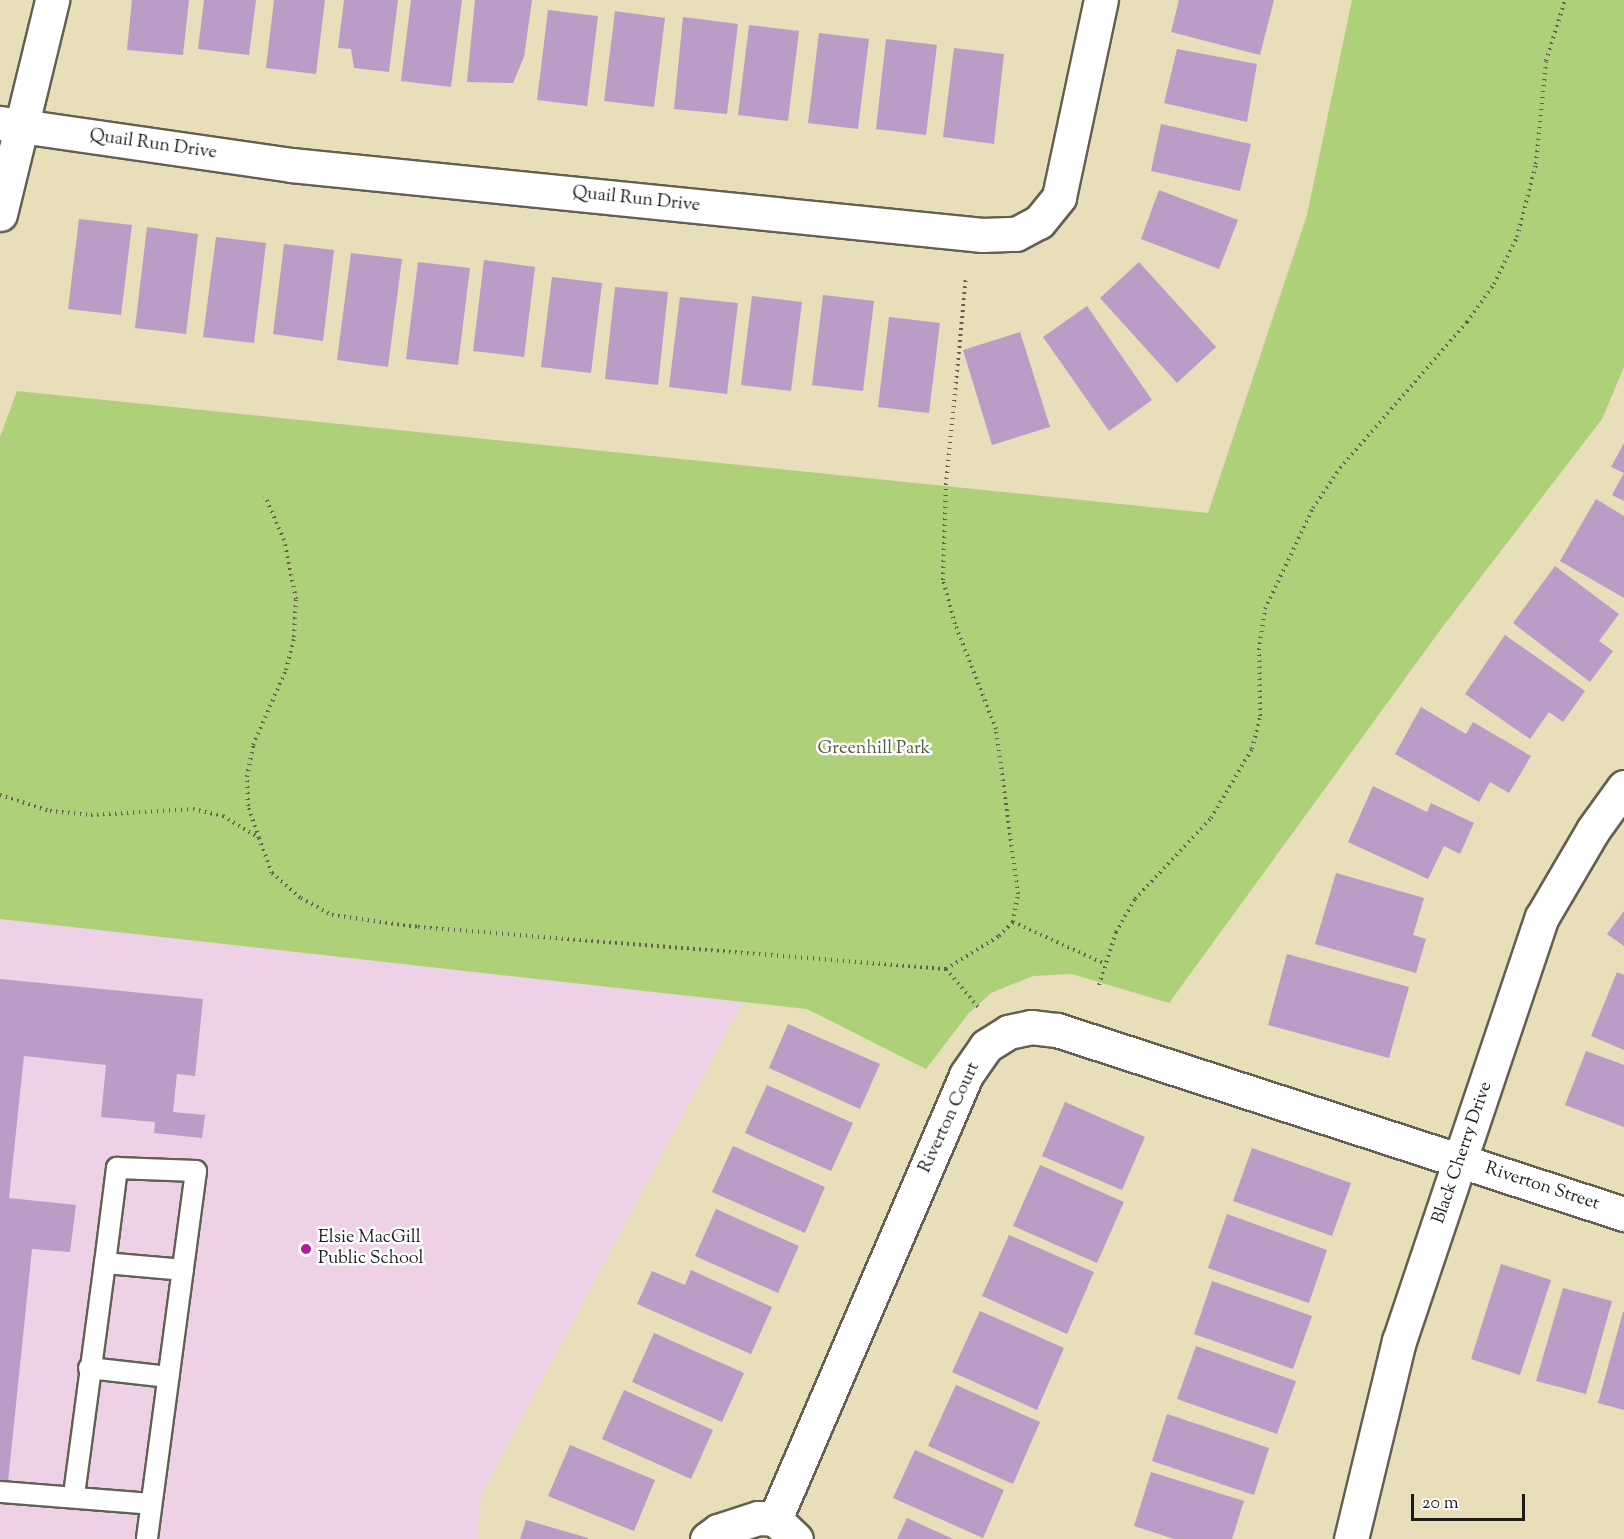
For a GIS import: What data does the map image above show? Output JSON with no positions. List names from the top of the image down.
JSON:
{
  "streets": {
    "street": [
      "Quail Run Drive",
      "Riverton Court",
      "Black Cherry Drive",
      "Riverton Street"
    ]
  },
  "crossings": [
    ["Riverton Court", "Black Cherry Drive"],
    ["Riverton Court", "Riverton Street"],
    ["Black Cherry Drive", "Riverton Street"]
  ],
  "parks": ["Greenhill Park"],
  "places": ["Elsie MacGill Public School"],
  "scale_bar": "20 m"
}
